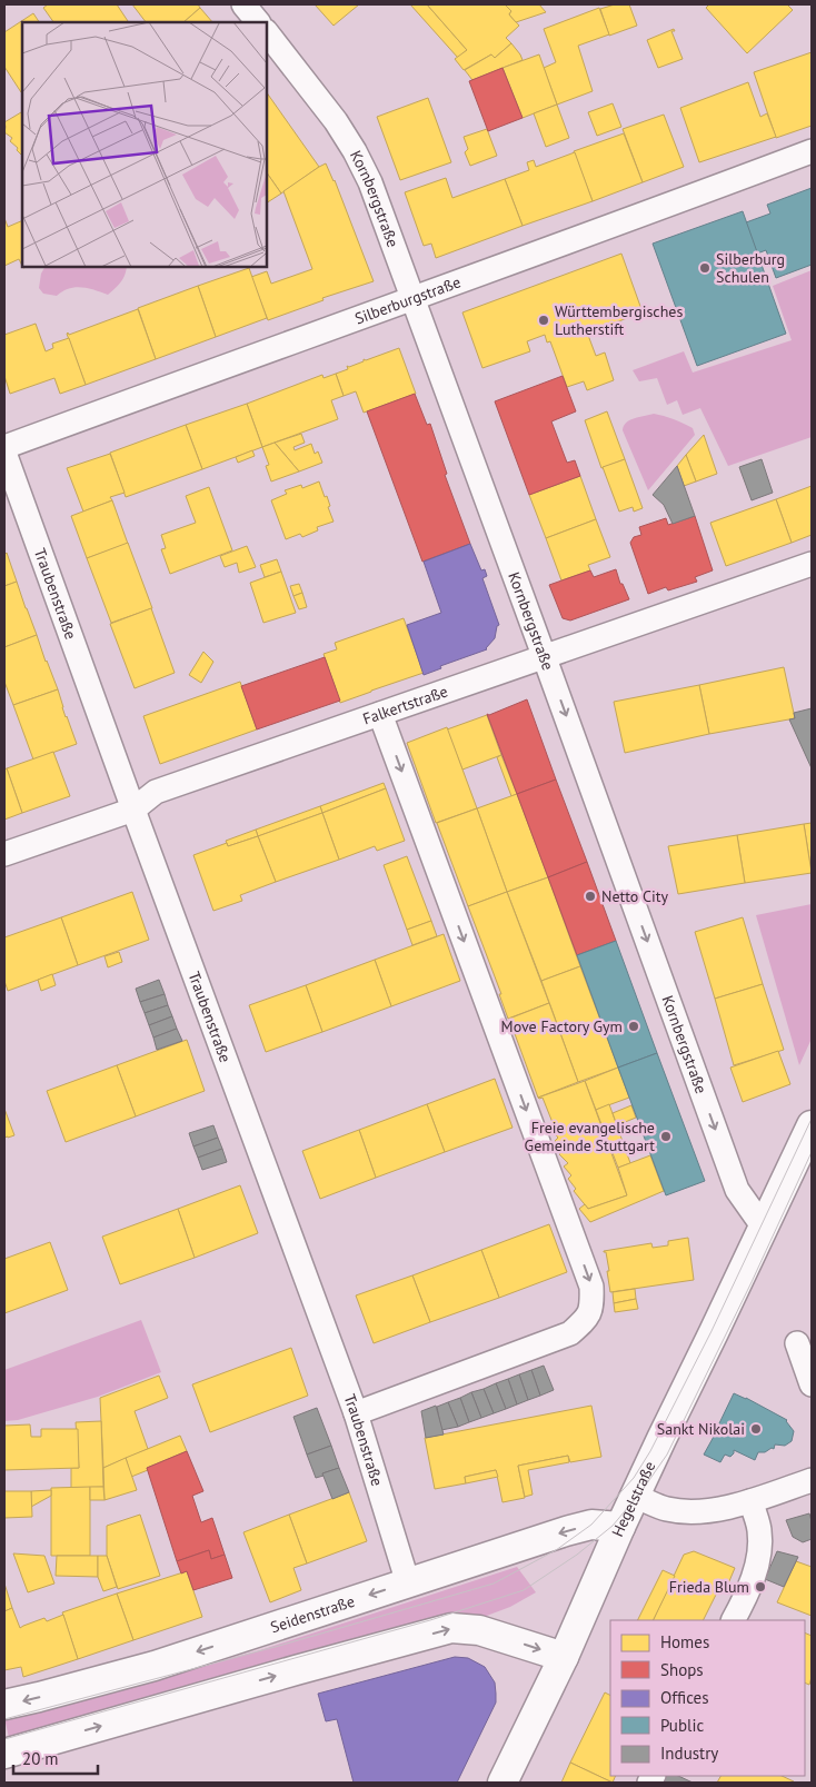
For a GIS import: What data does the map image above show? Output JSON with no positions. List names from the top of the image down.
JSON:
{
  "streets": {
    "street": [
      "Kornbergstraße",
      "Silberburgstraße",
      "Traubenstraße",
      "Falkertstraße",
      "Hegelstraße",
      "Seidenstraße"
    ]
  },
  "crossings": [
    ["Kornbergstraße", "Silberburgstraße"],
    ["Kornbergstraße", "Falkertstraße"],
    ["Kornbergstraße", "Hegelstraße"],
    ["Traubenstraße", "Falkertstraße"],
    ["Traubenstraße", "Seidenstraße"],
    ["Hegelstraße", "Seidenstraße"]
  ],
  "one_way": ["Kornbergstraße"],
  "places": [
    "Silberburg Schulen",
    "Württembergisches Lutherstift",
    "Netto City",
    "Move Factory Gym",
    "Freie evangelische Gemeinde Stuttgart",
    "Sankt Nikolai",
    "Frieda Blum"
  ],
  "legend": [
    "Homes",
    "Shops",
    "Offices",
    "Public",
    "Industry"
  ],
  "scale_bar": "20 m"
}
